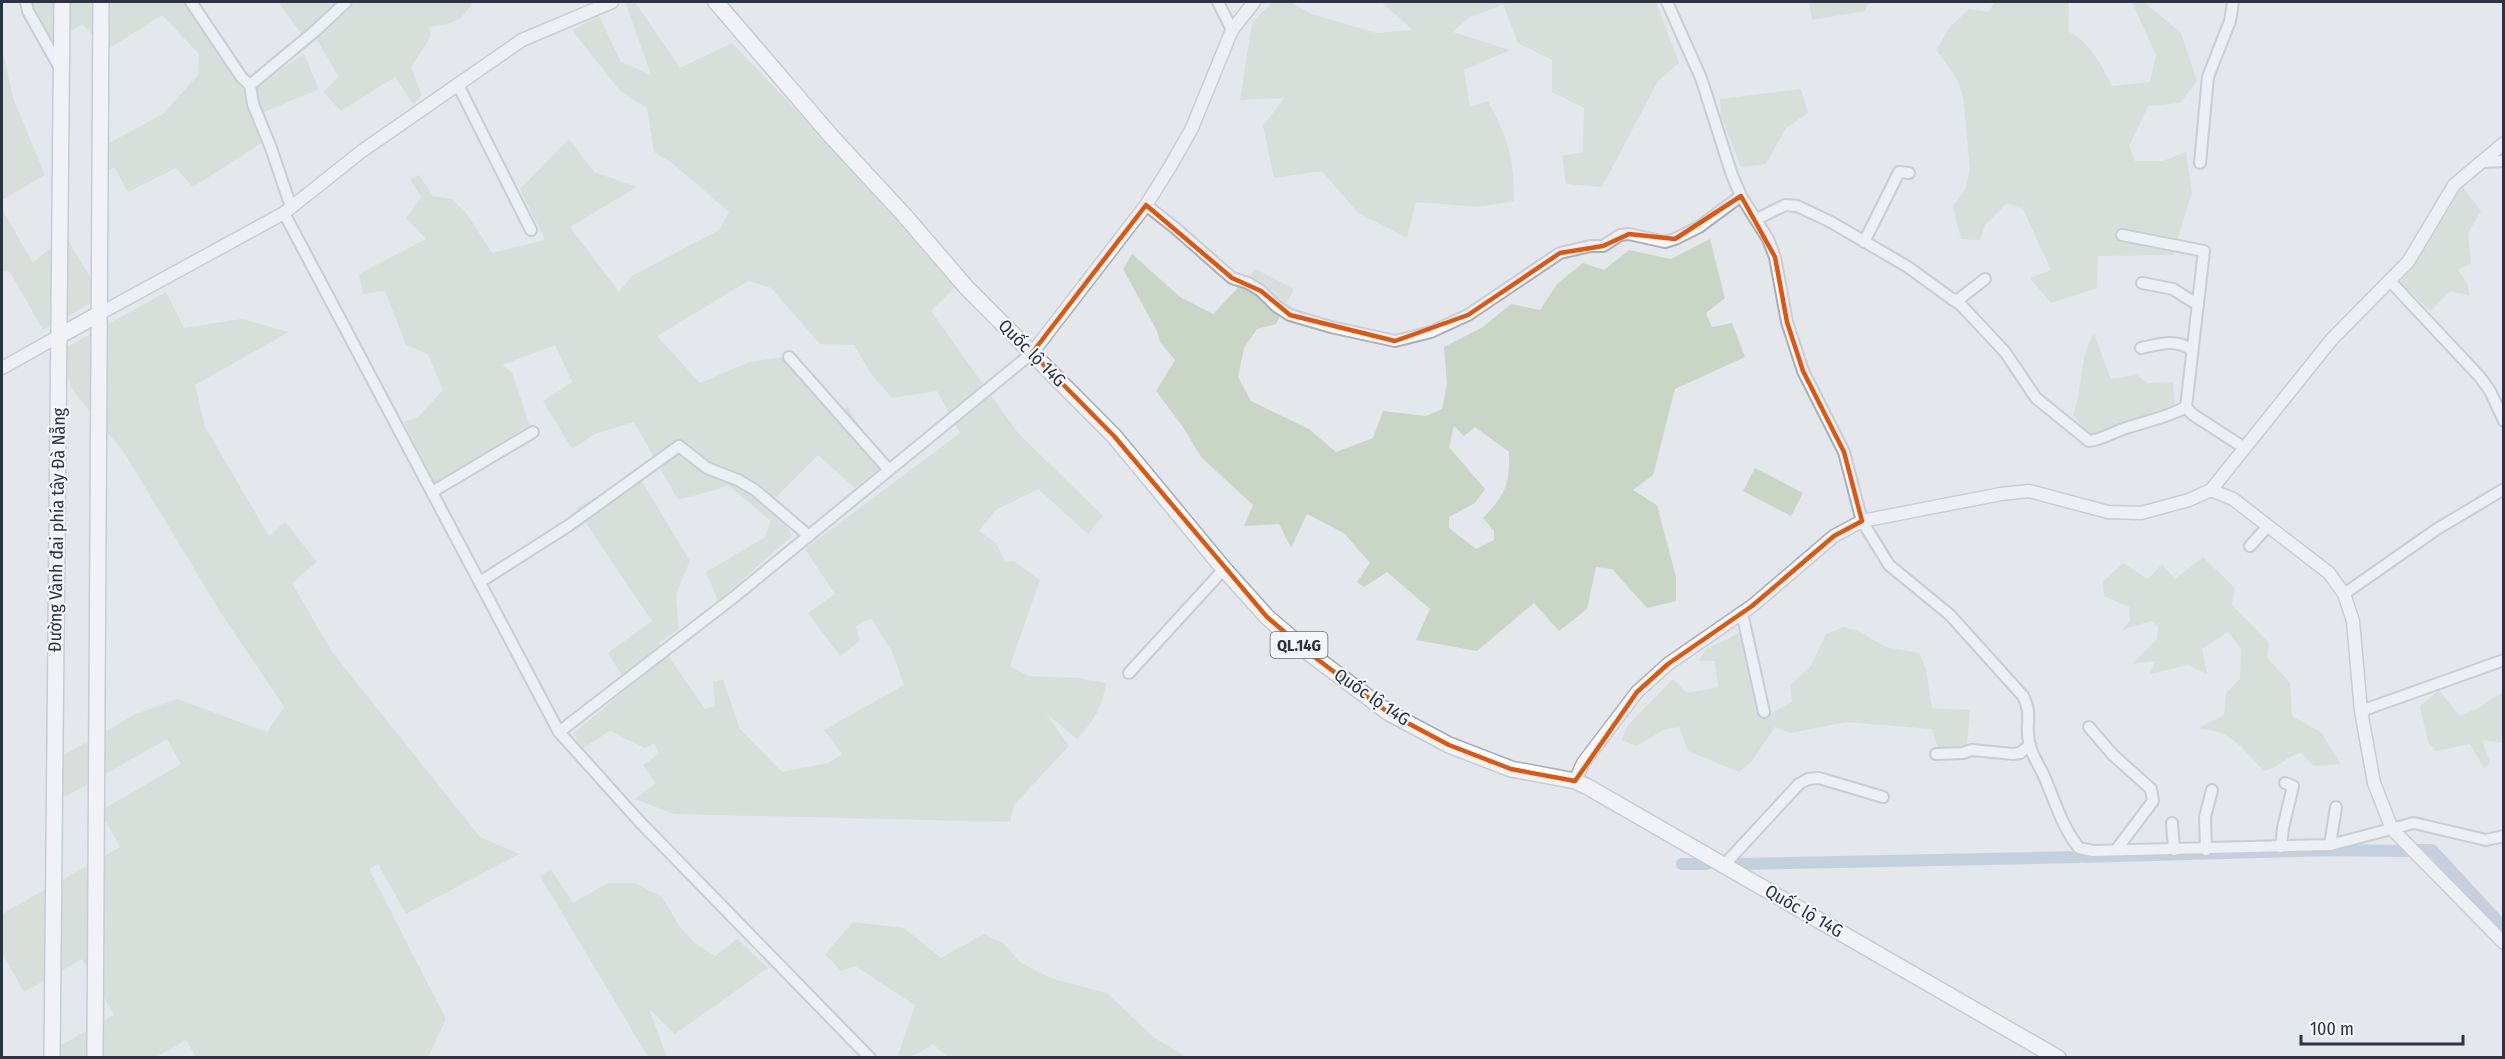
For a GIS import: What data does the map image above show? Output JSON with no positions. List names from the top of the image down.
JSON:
{
  "streets": {
    "main road": ["Quốc lộ 14G", "Đường Vành đai phía tây Đà Nẵng", "QL.14G"]
  },
  "scale_bar": "100 m"
}
